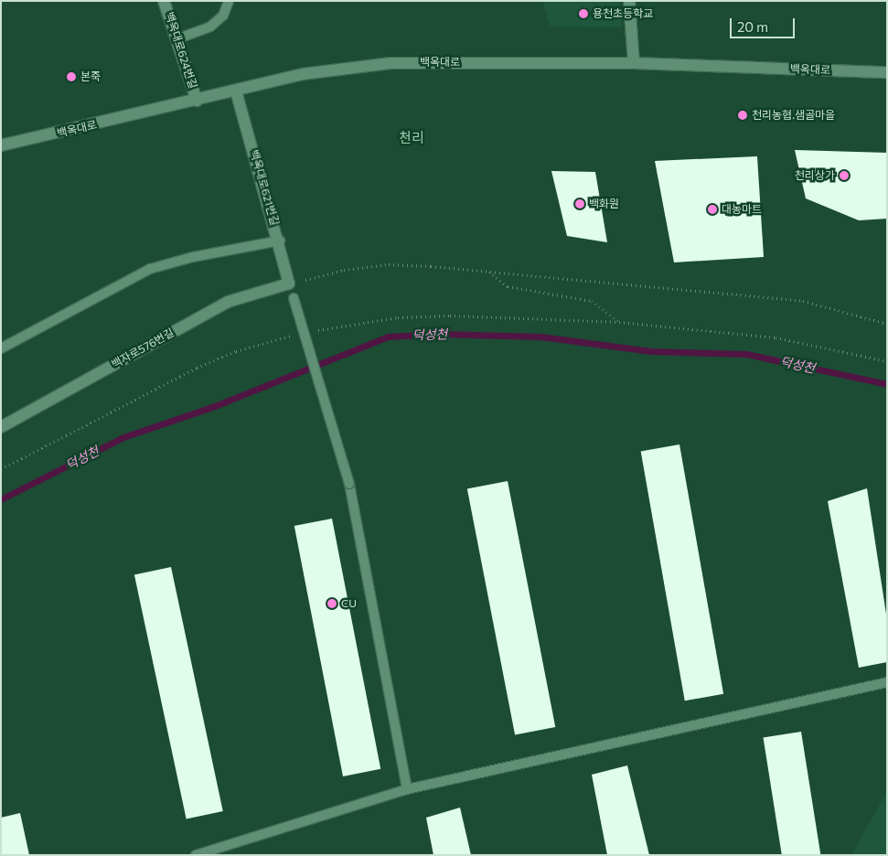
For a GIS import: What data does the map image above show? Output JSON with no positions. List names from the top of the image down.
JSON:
{
  "streets": {
    "main road": [
      "백옥대로624번길",
      "백옥대로",
      "백옥대로621번길",
      "백자로576번길"
    ]
  },
  "crossings": [
    ["백옥대로624번길", "백옥대로"],
    ["백옥대로", "백옥대로621번길"],
    ["백옥대로621번길", "백자로576번길"]
  ],
  "districts": ["천리"],
  "water": ["덕성천"],
  "places": [
    "용천초등학교",
    "본죽",
    "천리농협.샘골마을",
    "천리상가",
    "백화원",
    "대농마트",
    "CU"
  ],
  "scale_bar": "20 m"
}
